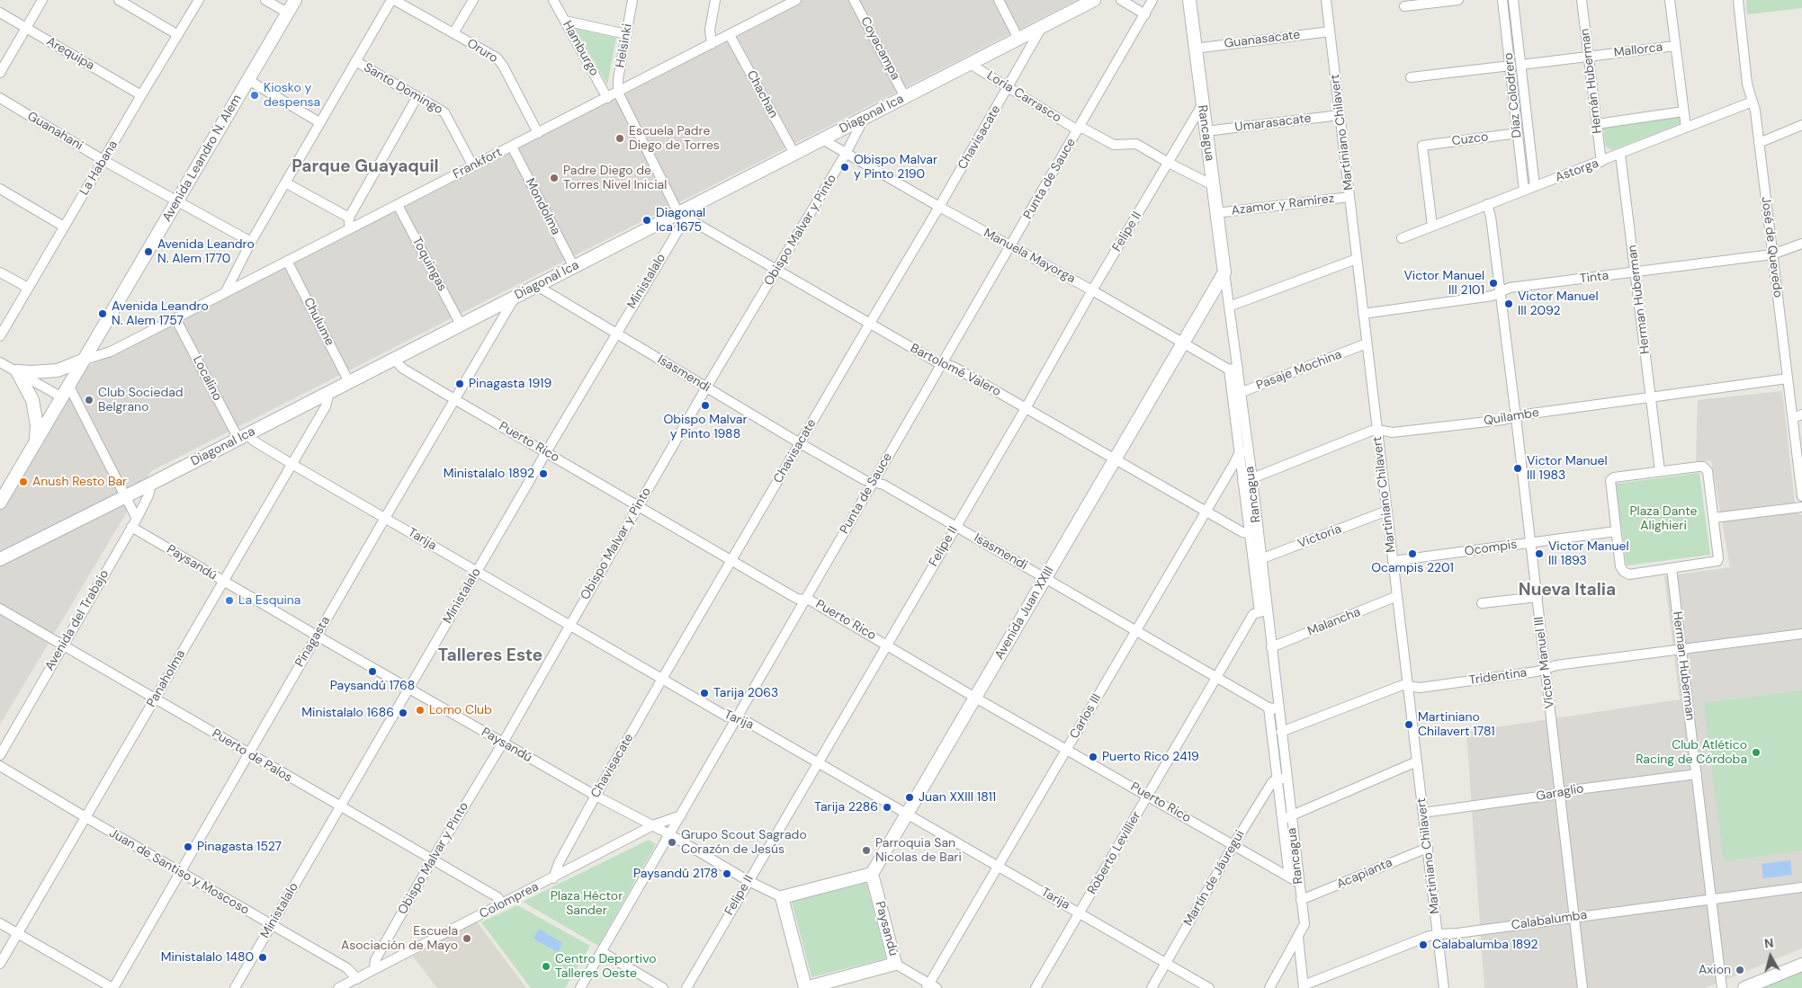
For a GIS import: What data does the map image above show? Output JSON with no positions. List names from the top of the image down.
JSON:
{
  "streets": {
    "main road": [
      "Diagonal Ica",
      "Rancagua",
      "Avenida Leandro N. Alem",
      "Paysandú",
      "Avenida Juan XXIII"
    ],
    "street": [
      "Guanasacate",
      "Helsinki",
      "Hamburgo",
      "Coyacampa",
      "Mallorca",
      "Oruro",
      "Arequipa",
      "Hernán Huberman",
      "Santo Domingo",
      "Chachan",
      "Díaz Colodrero",
      "Loria Carrasco",
      "Umarasacate",
      "Guanahani",
      "Martiniano Chilavert",
      "Chavisacate",
      "Cuzco",
      "Frankfort",
      "La Habana",
      "Astorga",
      "Punta de Sauce",
      "Azamor y Ramírez",
      "Mondolma",
      "Obispo Malvar y Pinto",
      "Felipe II",
      "José de Quevedo",
      "Manuela Mayorga",
      "Toquingas",
      "Tinta",
      "Ministalalo",
      "Herman Huberman",
      "Chulume",
      "Bartolomé Valero",
      "Pasaje Mochina",
      "Isasmendi",
      "Localino",
      "Quilambe",
      "Puerto Rico",
      "Victoria",
      "Tarija",
      "Ocompis",
      "Avenida del Trabajo",
      "Malancha",
      "Pinagasta",
      "Víctor Manuel III",
      "Tridentina",
      "Panaholma",
      "Carlos III",
      "Puerto de Palos",
      "Garaglio",
      "Roberto Levillier",
      "Juan de Santiso y Moscoso",
      "Acapianta",
      "Martín de Jáuregui",
      "Colomprea",
      "Calabalumba"
    ]
  },
  "crossings": [
    ["Guanasacate", "Martiniano Chilavert"],
    ["Guanasacate", "Rancagua"],
    ["Helsinki", "Frankfort"],
    ["Hamburgo", "Frankfort"],
    ["Coyacampa", "Diagonal Ica"],
    ["Mallorca", "Hernán Huberman"],
    ["Mallorca", "Díaz Colodrero"],
    ["Oruro", "Frankfort"],
    ["Arequipa", "La Habana"],
    ["Hernán Huberman", "Astorga"],
    ["Santo Domingo", "Frankfort"],
    ["Chachan", "Diagonal Ica"],
    ["Chachan", "Frankfort"],
    ["Díaz Colodrero", "Cuzco"],
    ["Díaz Colodrero", "Astorga"],
    ["Loria Carrasco", "Diagonal Ica"],
    ["Loria Carrasco", "Rancagua"],
    ["Loria Carrasco", "Chavisacate"],
    ["Loria Carrasco", "Punta de Sauce"],
    ["Loria Carrasco", "Felipe II"],
    ["Diagonal Ica", "Chavisacate"],
    ["Diagonal Ica", "Mondolma"],
    ["Diagonal Ica", "Obispo Malvar y Pinto"],
    ["Diagonal Ica", "Manuela Mayorga"],
    ["Diagonal Ica", "Toquingas"],
    ["Diagonal Ica", "Ministalalo"],
    ["Diagonal Ica", "Chulume"],
    ["Diagonal Ica", "Bartolomé Valero"],
    ["Diagonal Ica", "Isasmendi"],
    ["Diagonal Ica", "Localino"],
    ["Diagonal Ica", "Puerto Rico"],
    ["Diagonal Ica", "Tarija"],
    ["Diagonal Ica", "Avenida del Trabajo"],
    ["Diagonal Ica", "Pinagasta"],
    ["Diagonal Ica", "Panaholma"],
    ["Umarasacate", "Martiniano Chilavert"],
    ["Umarasacate", "Rancagua"],
    ["Guanahani", "Avenida Leandro N. Alem"],
    ["Guanahani", "La Habana"],
    ["Martiniano Chilavert", "Azamor y Ramírez"],
    ["Martiniano Chilavert", "Tinta"],
    ["Martiniano Chilavert", "Pasaje Mochina"],
    ["Martiniano Chilavert", "Quilambe"],
    ["Martiniano Chilavert", "Victoria"],
    ["Martiniano Chilavert", "Ocompis"],
    ["Martiniano Chilavert", "Malancha"],
    ["Martiniano Chilavert", "Tridentina"],
    ["Martiniano Chilavert", "Garaglio"],
    ["Martiniano Chilavert", "Acapianta"],
    ["Martiniano Chilavert", "Calabalumba"],
    ["Rancagua", "Azamor y Ramírez"],
    ["Rancagua", "Felipe II"],
    ["Rancagua", "Manuela Mayorga"],
    ["Rancagua", "Bartolomé Valero"],
    ["Rancagua", "Pasaje Mochina"],
    ["Rancagua", "Isasmendi"],
    ["Rancagua", "Quilambe"],
    ["Rancagua", "Puerto Rico"],
    ["Rancagua", "Victoria"],
    ["Rancagua", "Avenida Juan XXIII"],
    ["Rancagua", "Malancha"],
    ["Rancagua", "Tridentina"],
    ["Rancagua", "Carlos III"],
    ["Rancagua", "Roberto Levillier"],
    ["Rancagua", "Acapianta"],
    ["Rancagua", "Martín de Jáuregui"],
    ["Rancagua", "Calabalumba"],
    ["Chavisacate", "Manuela Mayorga"],
    ["Chavisacate", "Bartolomé Valero"],
    ["Chavisacate", "Isasmendi"],
    ["Chavisacate", "Puerto Rico"],
    ["Chavisacate", "Tarija"],
    ["Chavisacate", "Paysandú"],
    ["Chavisacate", "Colomprea"],
    ["Cuzco", "Astorga"],
    ["Avenida Leandro N. Alem", "Frankfort"],
    ["Frankfort", "Mondolma"],
    ["Frankfort", "Toquingas"],
    ["Frankfort", "Chulume"],
    ["Frankfort", "Localino"],
    ["Astorga", "José de Quevedo"],
    ["Astorga", "Herman Huberman"],
    ["Astorga", "Víctor Manuel III"],
    ["Punta de Sauce", "Manuela Mayorga"],
    ["Punta de Sauce", "Bartolomé Valero"],
    ["Punta de Sauce", "Isasmendi"],
    ["Punta de Sauce", "Puerto Rico"],
    ["Punta de Sauce", "Tarija"],
    ["Punta de Sauce", "Paysandú"],
    ["Punta de Sauce", "Colomprea"],
    ["Obispo Malvar y Pinto", "Manuela Mayorga"],
    ["Obispo Malvar y Pinto", "Bartolomé Valero"],
    ["Obispo Malvar y Pinto", "Isasmendi"],
    ["Obispo Malvar y Pinto", "Puerto Rico"],
    ["Obispo Malvar y Pinto", "Tarija"],
    ["Obispo Malvar y Pinto", "Paysandú"],
    ["Obispo Malvar y Pinto", "Puerto de Palos"],
    ["Obispo Malvar y Pinto", "Colomprea"],
    ["Felipe II", "Manuela Mayorga"],
    ["Felipe II", "Bartolomé Valero"],
    ["Felipe II", "Isasmendi"],
    ["Felipe II", "Puerto Rico"],
    ["Felipe II", "Tarija"],
    ["Felipe II", "Paysandú"],
    ["José de Quevedo", "Tinta"],
    ["José de Quevedo", "Quilambe"],
    ["Manuela Mayorga", "Avenida Juan XXIII"],
    ["Tinta", "Herman Huberman"],
    ["Tinta", "Víctor Manuel III"],
    ["Ministalalo", "Bartolomé Valero"],
    ["Ministalalo", "Isasmendi"],
    ["Ministalalo", "Puerto Rico"],
    ["Ministalalo", "Tarija"],
    ["Ministalalo", "Paysandú"],
    ["Ministalalo", "Puerto de Palos"],
    ["Ministalalo", "Juan de Santiso y Moscoso"],
    ["Herman Huberman", "Quilambe"],
    ["Herman Huberman", "Tridentina"],
    ["Herman Huberman", "Garaglio"],
    ["Herman Huberman", "Calabalumba"],
    ["Bartolomé Valero", "Avenida Juan XXIII"],
    ["Bartolomé Valero", "Carlos III"],
    ["Isasmendi", "Avenida Juan XXIII"],
    ["Isasmendi", "Carlos III"],
    ["Isasmendi", "Roberto Levillier"],
    ["Localino", "Tarija"],
    ["Quilambe", "Víctor Manuel III"],
    ["Puerto Rico", "Avenida Juan XXIII"],
    ["Puerto Rico", "Pinagasta"],
    ["Puerto Rico", "Carlos III"],
    ["Puerto Rico", "Roberto Levillier"],
    ["Puerto Rico", "Martín de Jáuregui"],
    ["Tarija", "Avenida Juan XXIII"],
    ["Tarija", "Pinagasta"],
    ["Tarija", "Panaholma"],
    ["Tarija", "Carlos III"],
    ["Tarija", "Roberto Levillier"],
    ["Tarija", "Martín de Jáuregui"],
    ["Ocompis", "Víctor Manuel III"],
    ["Paysandú", "Avenida Juan XXIII"],
    ["Paysandú", "Avenida del Trabajo"],
    ["Paysandú", "Pinagasta"],
    ["Paysandú", "Panaholma"],
    ["Paysandú", "Carlos III"],
    ["Paysandú", "Colomprea"],
    ["Avenida del Trabajo", "Puerto de Palos"],
    ["Pinagasta", "Puerto de Palos"],
    ["Pinagasta", "Juan de Santiso y Moscoso"],
    ["Víctor Manuel III", "Tridentina"],
    ["Víctor Manuel III", "Garaglio"],
    ["Víctor Manuel III", "Calabalumba"],
    ["Panaholma", "Puerto de Palos"],
    ["Panaholma", "Juan de Santiso y Moscoso"],
    ["Puerto de Palos", "Colomprea"],
    ["Juan de Santiso y Moscoso", "Colomprea"]
  ],
  "districts": ["Parque Guayaquil", "Nueva Italia", "Talleres Este"],
  "parks": ["Plaza Dante Alighieri", "Plaza Héctor Sander"],
  "places": [
    "Kiosko y despensa",
    "Escuela Padre Diego de Torres",
    "Obispo Malvar y Pinto 2190",
    "Padre Diego de Torres Nivel Inicial",
    "Diagonal Ica 1675",
    "Avenida Leandro N. Alem 1770",
    "Victor Manuel III 2101",
    "Victor Manuel III 2092",
    "Avenida Leandro N. Alem 1757",
    "Pinagasta 1919",
    "Club Sociedad Belgrano",
    "Obispo Malvar y Pinto 1988",
    "Victor Manuel III 1983",
    "Ministalalo 1892",
    "Anush Resto Bar",
    "Ocampis 2201",
    "Victor Manuel III 1893",
    "La Esquina",
    "Paysandú 1768",
    "Tarija 2063",
    "Lomo Club",
    "Ministalalo 1686",
    "Martiniano Chilavert 1781",
    "Club Atlético Racing de Córdoba",
    "Puerto Rico 2419",
    "Juan XXIII 1811",
    "Tarija 2286",
    "Grupo Scout Sagrado Corazón de Jesús",
    "Pinagasta 1527",
    "Parroquia San Nicolas de Bari",
    "Paysandú 2178",
    "Escuela Asociación de Mayo",
    "Calabalumba 1892",
    "Ministalalo 1480",
    "Centro Deportivo Talleres Oeste",
    "Axion"
  ],
  "north": "top"
}
